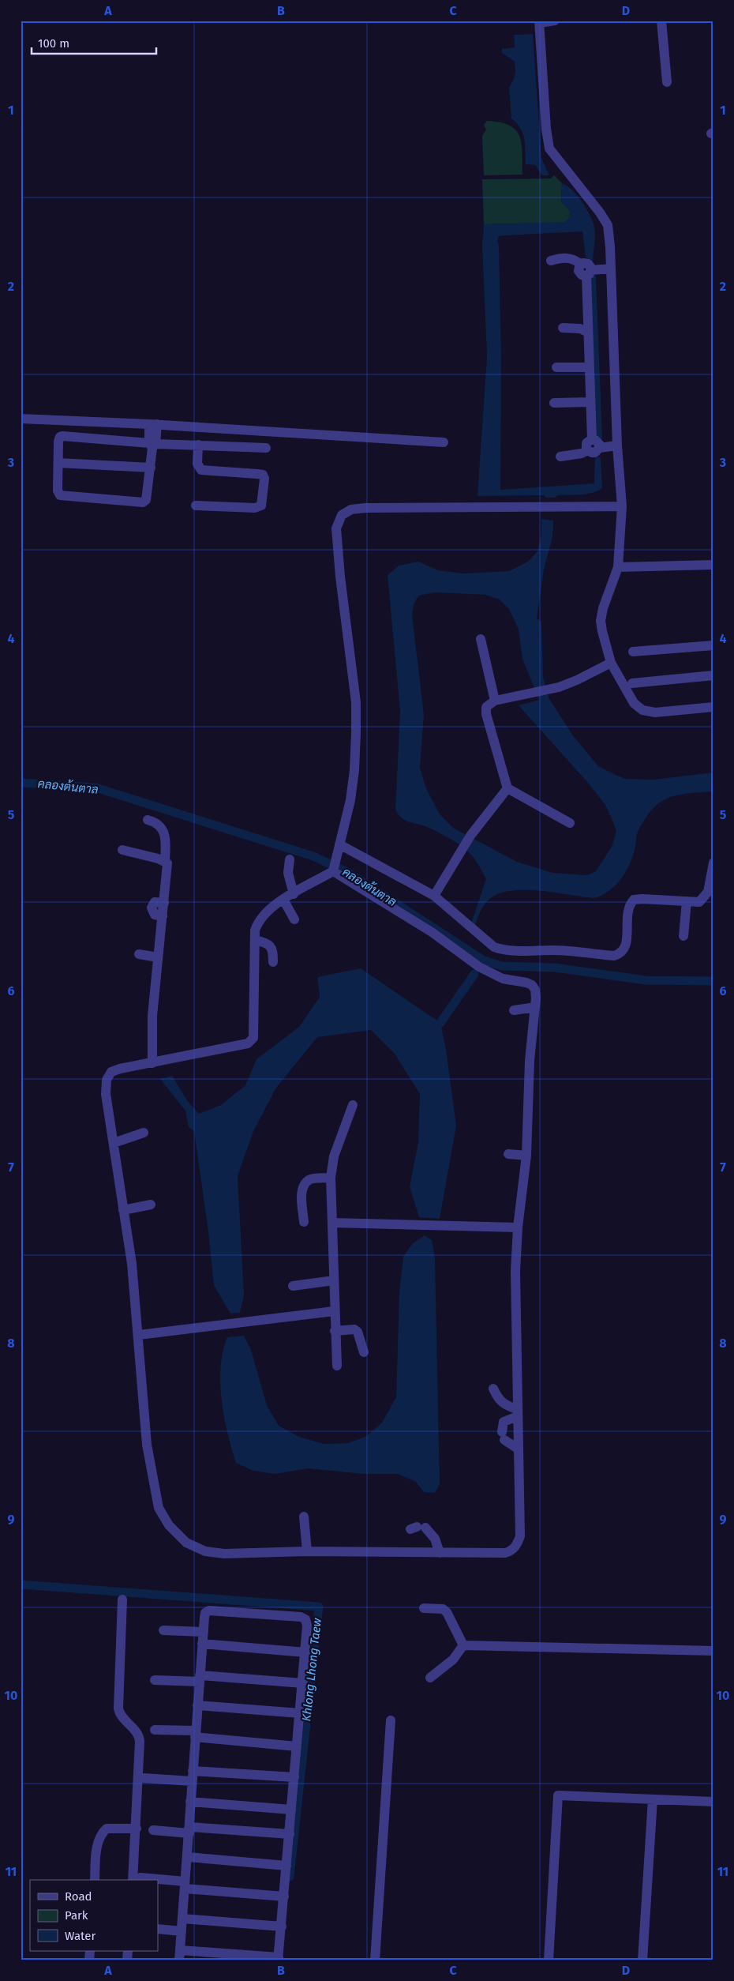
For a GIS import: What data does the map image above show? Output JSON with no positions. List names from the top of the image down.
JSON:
{
  "water": ["คลองต้นตาล", "Khlong Lhong Taew"],
  "legend": ["Road", "Park", "Water"],
  "scale_bar": "100 m",
  "grid": {
    "columns": [
      "A",
      "B",
      "C",
      "D"
    ],
    "rows": [
      "1",
      "2",
      "3",
      "4",
      "5",
      "6",
      "7",
      "8",
      "9",
      "10",
      "11"
    ]
  }
}
